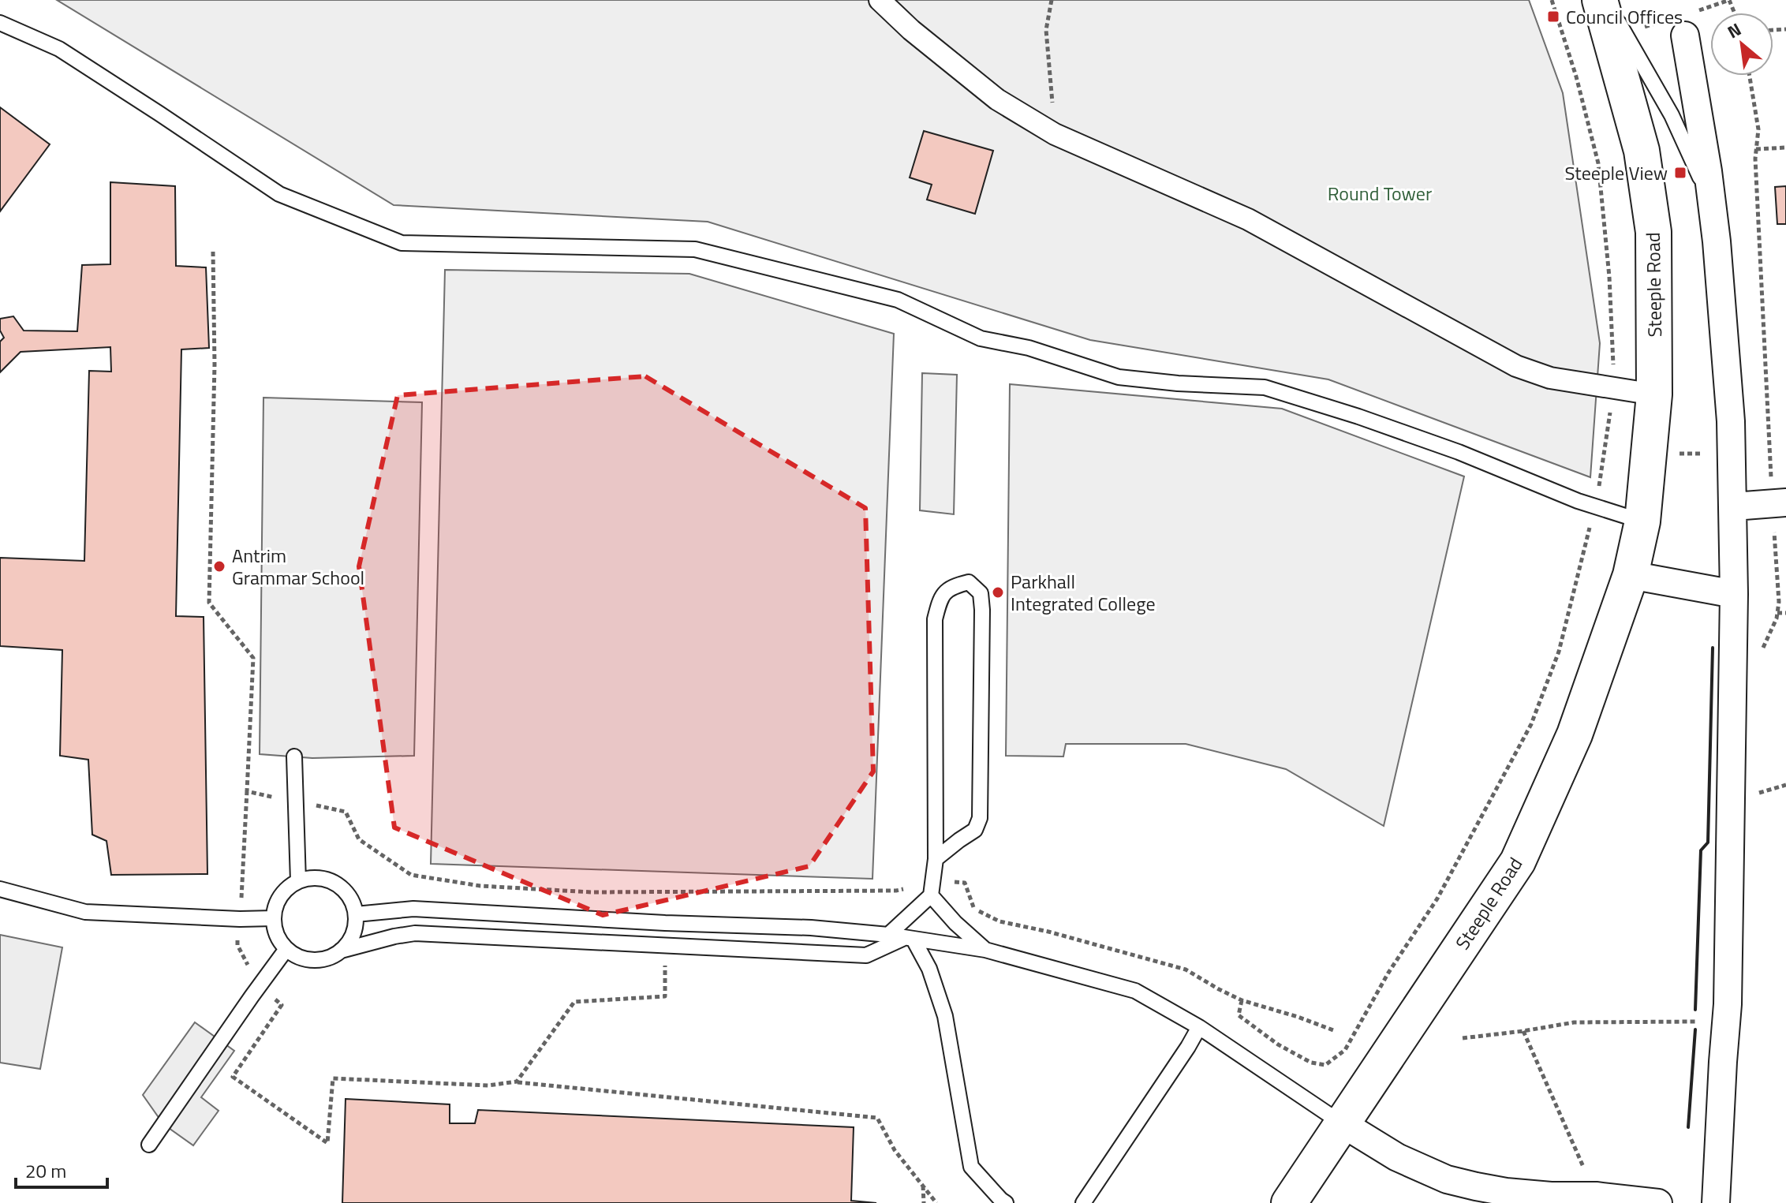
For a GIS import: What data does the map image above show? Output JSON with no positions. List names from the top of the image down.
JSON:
{
  "streets": {
    "street": ["Steeple Road"]
  },
  "parks": ["Round Tower"],
  "places": {
    "transit": ["Council Offices", "Steeple View"],
    "other": ["Antrim Grammar School", "Parkhall Integrated College"]
  },
  "scale_bar": "20 m",
  "north": "top left"
}
